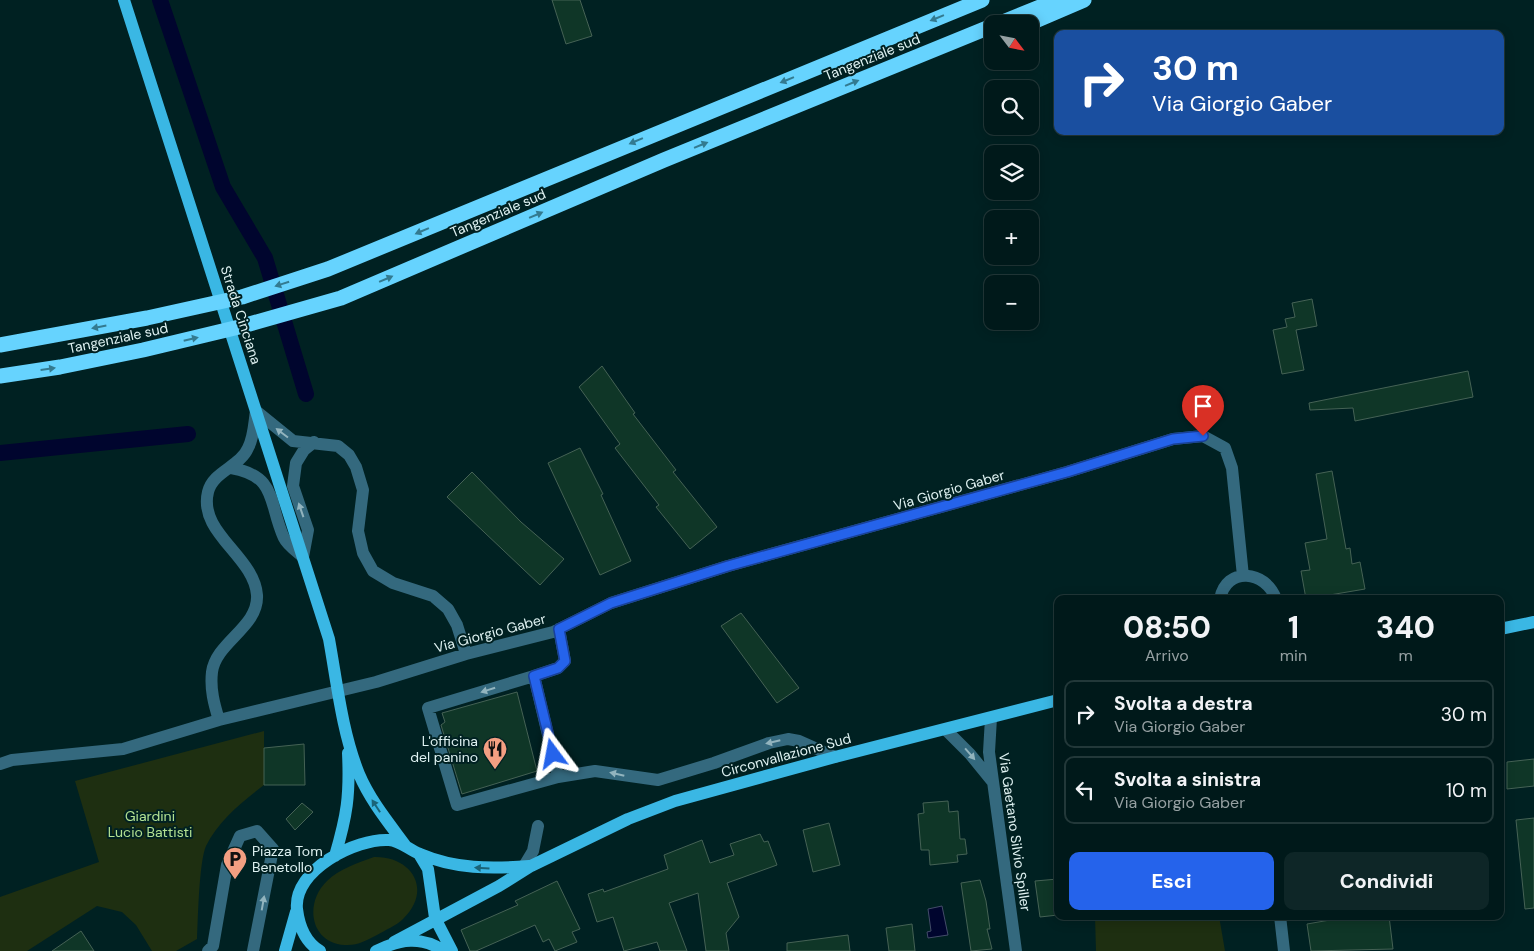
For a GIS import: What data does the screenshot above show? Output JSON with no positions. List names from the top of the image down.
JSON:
{
  "streets": {
    "highway": ["Tangenziale sud"],
    "main road": ["Strada Cinciana", "Circonvallazione Sud"],
    "street": ["Via Giorgio Gaber", "Via Gaetano Silvio Spiller"]
  },
  "crossings": [
    ["Strada Cinciana", "Circonvallazione Sud"],
    ["Circonvallazione Sud", "Via Gaetano Silvio Spiller"]
  ],
  "parks": ["Giardini Lucio Battisti"],
  "places": {
    "restaurant": ["L'officina del panino"],
    "parking": ["Piazza Tom Benetollo"]
  },
  "north": "bottom right",
  "page": {
    "map_buttons": ["+", "−"],
    "turn": ["30 m", "Via Giorgio Gaber"],
    "eta": [
      "08:50",
      "Arrivo",
      "1",
      "min",
      "340",
      "m"
    ],
    "list": [
      {
        "name": "Svolta a destra",
        "note": "Via Giorgio Gaber",
        "value": "30 m"
      },
      {
        "name": "Svolta a sinistra",
        "note": "Via Giorgio Gaber",
        "value": "10 m"
      }
    ],
    "buttons": ["Esci", "Condividi"]
  }
}
